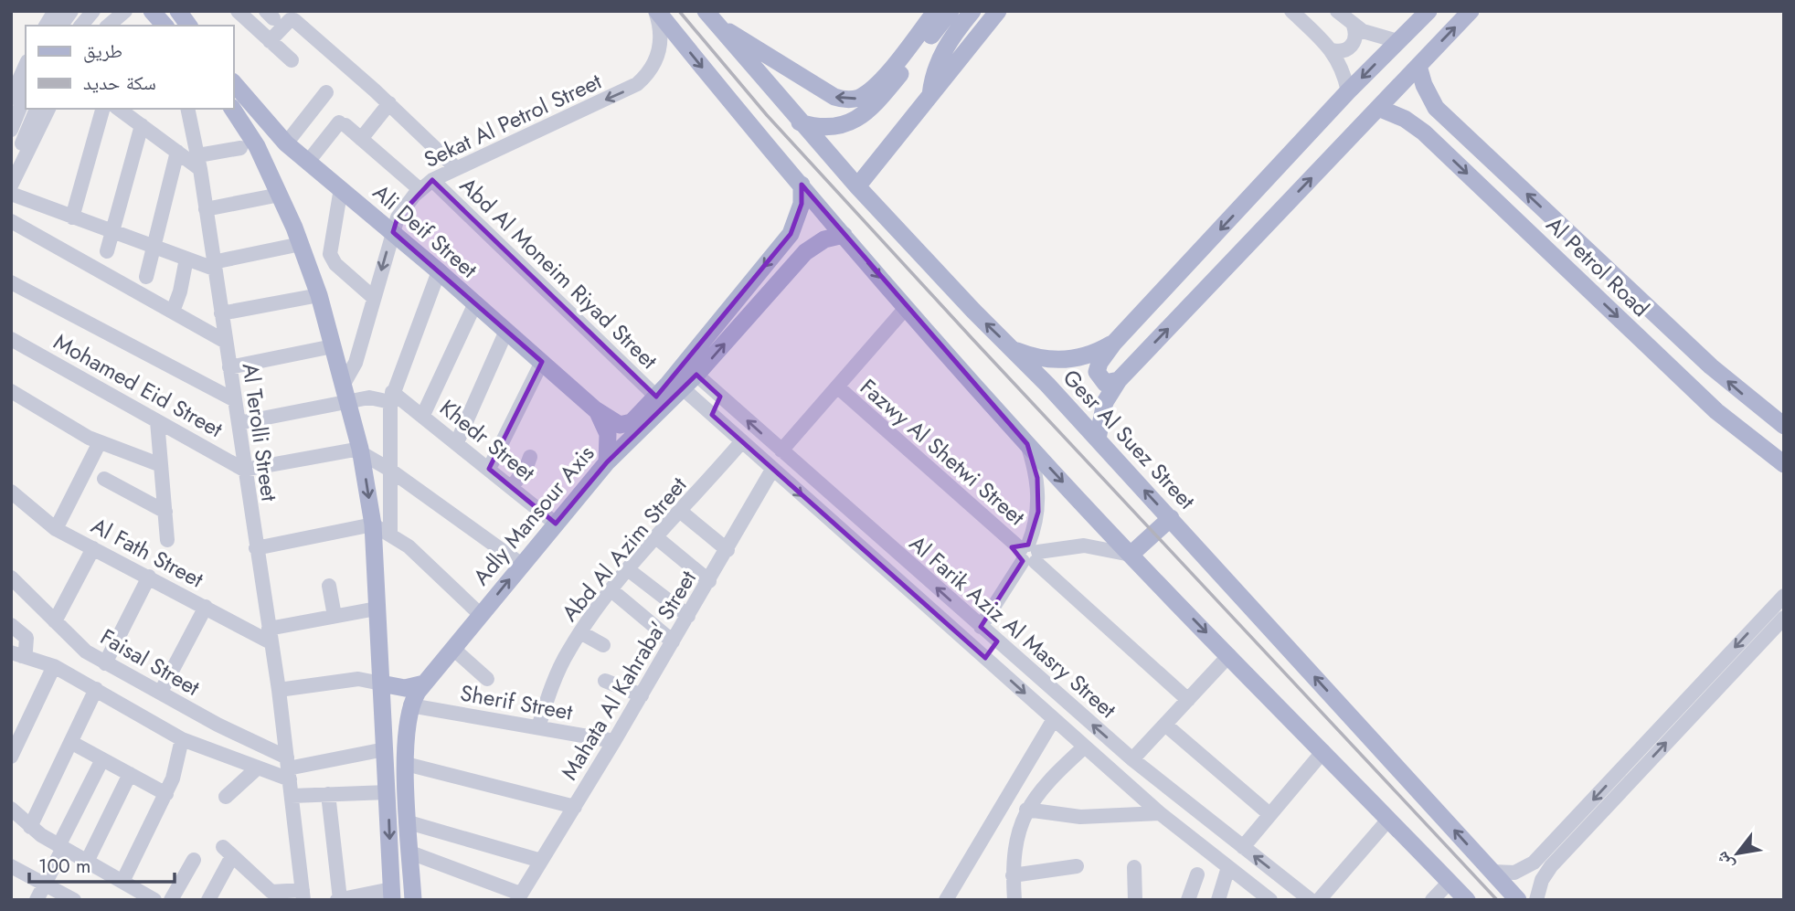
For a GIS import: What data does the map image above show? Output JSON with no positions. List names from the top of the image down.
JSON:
{
  "streets": {
    "main road": [
      "Ali Deif Street",
      "Al Petrol Road",
      "Gesr Al Suez Street",
      "Adly Mansour Axis"
    ],
    "street": [
      "Sekat Al Petrol Street",
      "Abd Al Moneim Riyad Street",
      "Mohamed Eid Street",
      "Al Terolli Street",
      "Khedr Street",
      "Fazwy Al Shetwi Street",
      "Abd Al Azim Street",
      "Al Fath Street",
      "Al Farik Aziz Al Masry Street",
      "Faisal Street",
      "Mahata Al Kahraba' Street",
      "Sherif Street"
    ]
  },
  "crossings": [
    ["Sekat Al Petrol Street", "Ali Deif Street"],
    ["Sekat Al Petrol Street", "Abd Al Moneim Riyad Street"],
    ["Mohamed Eid Street", "Al Terolli Street"],
    ["Al Terolli Street", "Al Fath Street"],
    ["Al Terolli Street", "Faisal Street"],
    ["Khedr Street", "Adly Mansour Axis"],
    ["Adly Mansour Axis", "Al Farik Aziz Al Masry Street"],
    ["Adly Mansour Axis", "Sherif Street"],
    ["Abd Al Azim Street", "Al Farik Aziz Al Masry Street"],
    ["Abd Al Azim Street", "Sherif Street"],
    ["Al Farik Aziz Al Masry Street", "Mahata Al Kahraba' Street"],
    ["Mahata Al Kahraba' Street", "Sherif Street"]
  ],
  "one_way": ["Sekat Al Petrol Street"],
  "legend": ["طريق", "سكة حديد"],
  "scale_bar": "100 m",
  "north": "bottom left"
}
